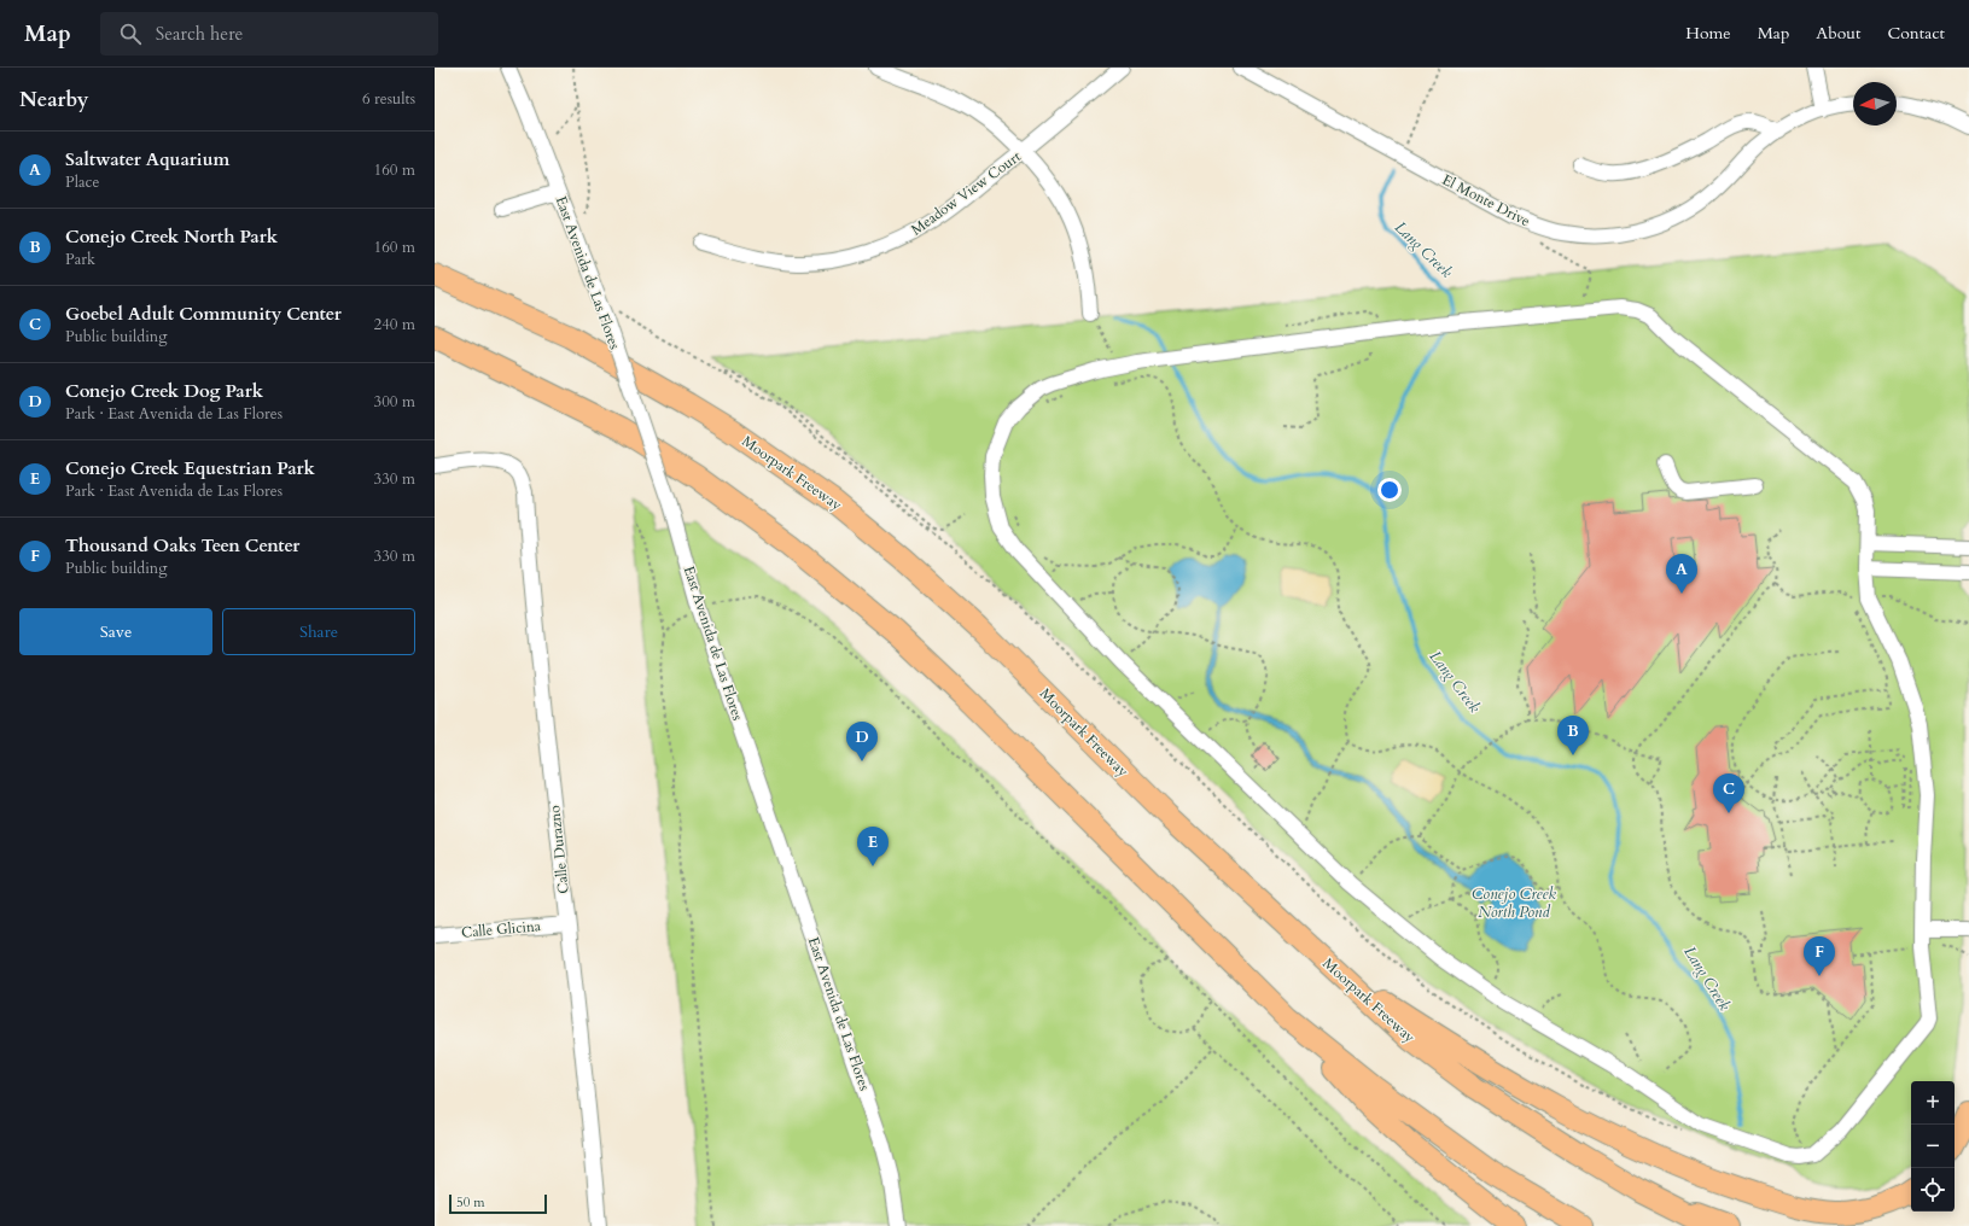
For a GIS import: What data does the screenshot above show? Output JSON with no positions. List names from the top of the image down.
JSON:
{
  "streets": {
    "highway": ["Moorpark Freeway"],
    "street": [
      "Meadow View Court",
      "El Monte Drive",
      "East Avenida de Las Flores",
      "Calle Durazno",
      "Calle Glicina"
    ]
  },
  "crossings": [
    ["Calle Durazno", "Calle Glicina"]
  ],
  "water": ["Lang Creek", "Conejo Creek North Pond"],
  "scale_bar": "50 m",
  "north": "left",
  "page": {
    "header": "Map",
    "search": "Search here",
    "nav": [
      "Home",
      "Map",
      "About",
      "Contact"
    ],
    "heading": ["Nearby", "6 results"],
    "list": [
      {
        "mark": "A",
        "name": "Saltwater Aquarium",
        "note": "Place",
        "value": "160 m"
      },
      {
        "mark": "B",
        "name": "Conejo Creek North Park",
        "note": "Park",
        "value": "160 m"
      },
      {
        "mark": "C",
        "name": "Goebel Adult Community Center",
        "note": "Public building",
        "value": "240 m"
      },
      {
        "mark": "D",
        "name": "Conejo Creek Dog Park",
        "note": "Park · East Avenida de Las Flores",
        "value": "300 m"
      },
      {
        "mark": "E",
        "name": "Conejo Creek Equestrian Park",
        "note": "Park · East Avenida de Las Flores",
        "value": "330 m"
      },
      {
        "mark": "F",
        "name": "Thousand Oaks Teen Center",
        "note": "Public building",
        "value": "330 m"
      }
    ],
    "pins": [
      "A",
      "B",
      "D",
      "C",
      "E",
      "F"
    ],
    "buttons": ["Save", "Share"],
    "map_buttons": ["+", "−"],
    "scale": "50 m"
  }
}
